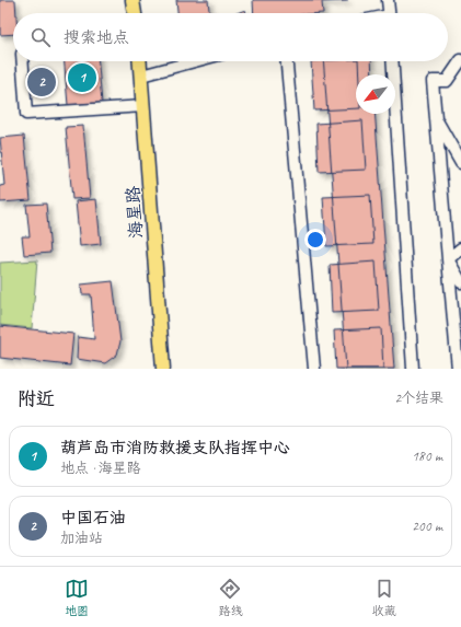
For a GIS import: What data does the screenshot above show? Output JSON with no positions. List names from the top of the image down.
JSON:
{
  "streets": {
    "main road": ["海星路"]
  },
  "north": "bottom left",
  "page": {
    "search": "搜索地点",
    "pins": ["1", "2"],
    "heading": ["附近", "2个结果"],
    "list": [
      {
        "mark": "1",
        "name": "葫芦岛市消防救援支队指挥中心",
        "note": "地点 · 海星路",
        "value": "180 m"
      },
      {
        "mark": "2",
        "name": "中国石油",
        "note": "加油站",
        "value": "200 m"
      }
    ],
    "nav": ["地图", "路线", "收藏"]
  }
}
